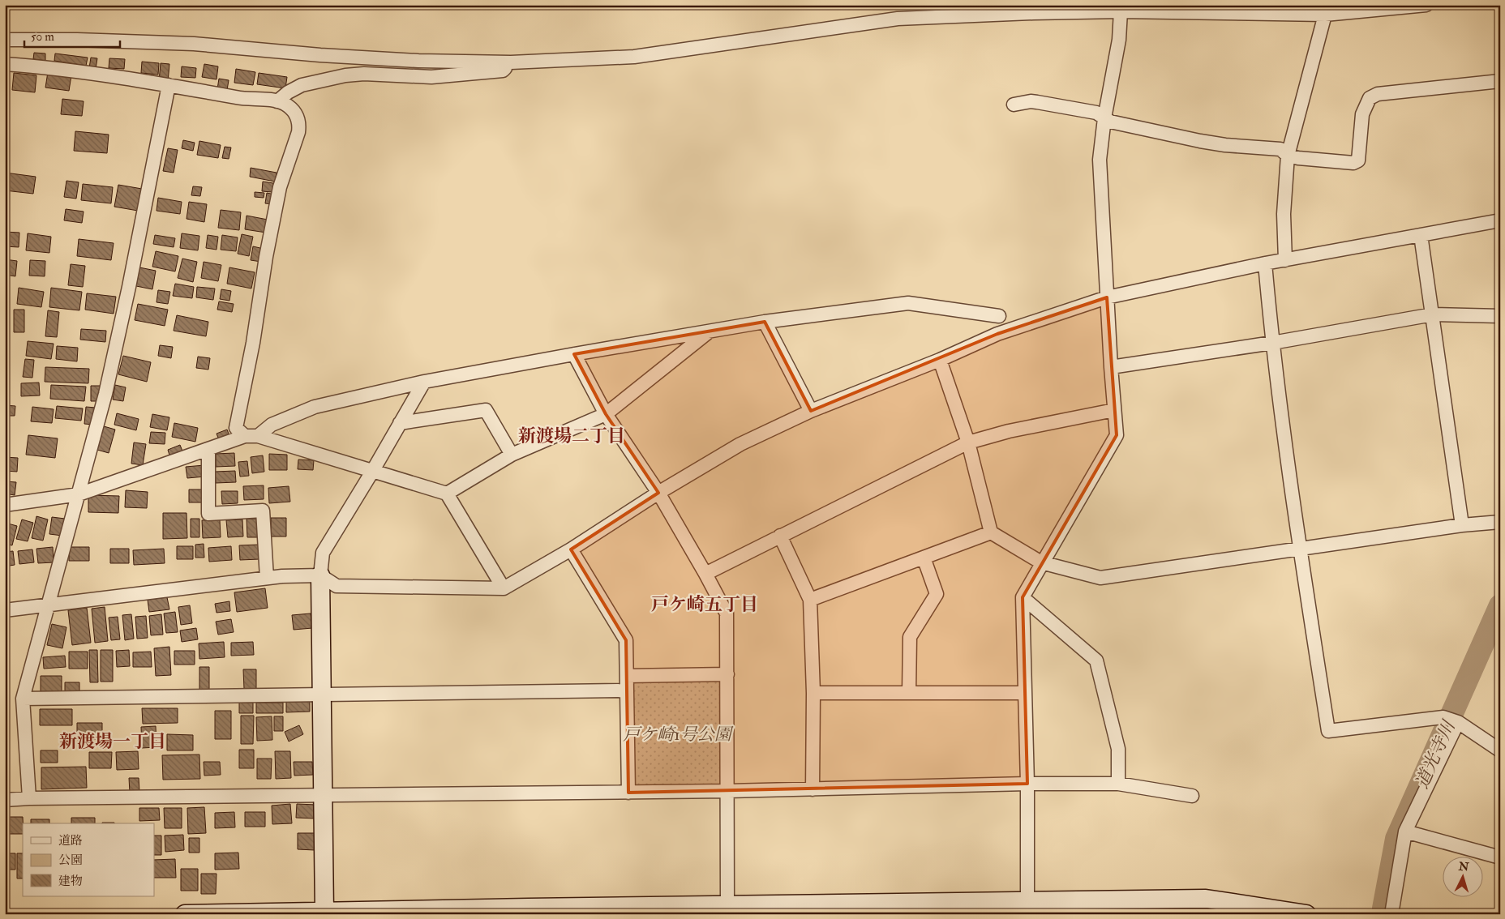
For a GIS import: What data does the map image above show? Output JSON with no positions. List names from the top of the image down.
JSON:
{
  "districts": ["新渡場二丁目", "戸ケ崎五丁目", "新渡場一丁目"],
  "water": ["道光寺川"],
  "parks": ["戸ケ崎1号公園"],
  "legend": ["道路", "公園", "建物"],
  "scale_bar": "50 m",
  "north": "top"
}
